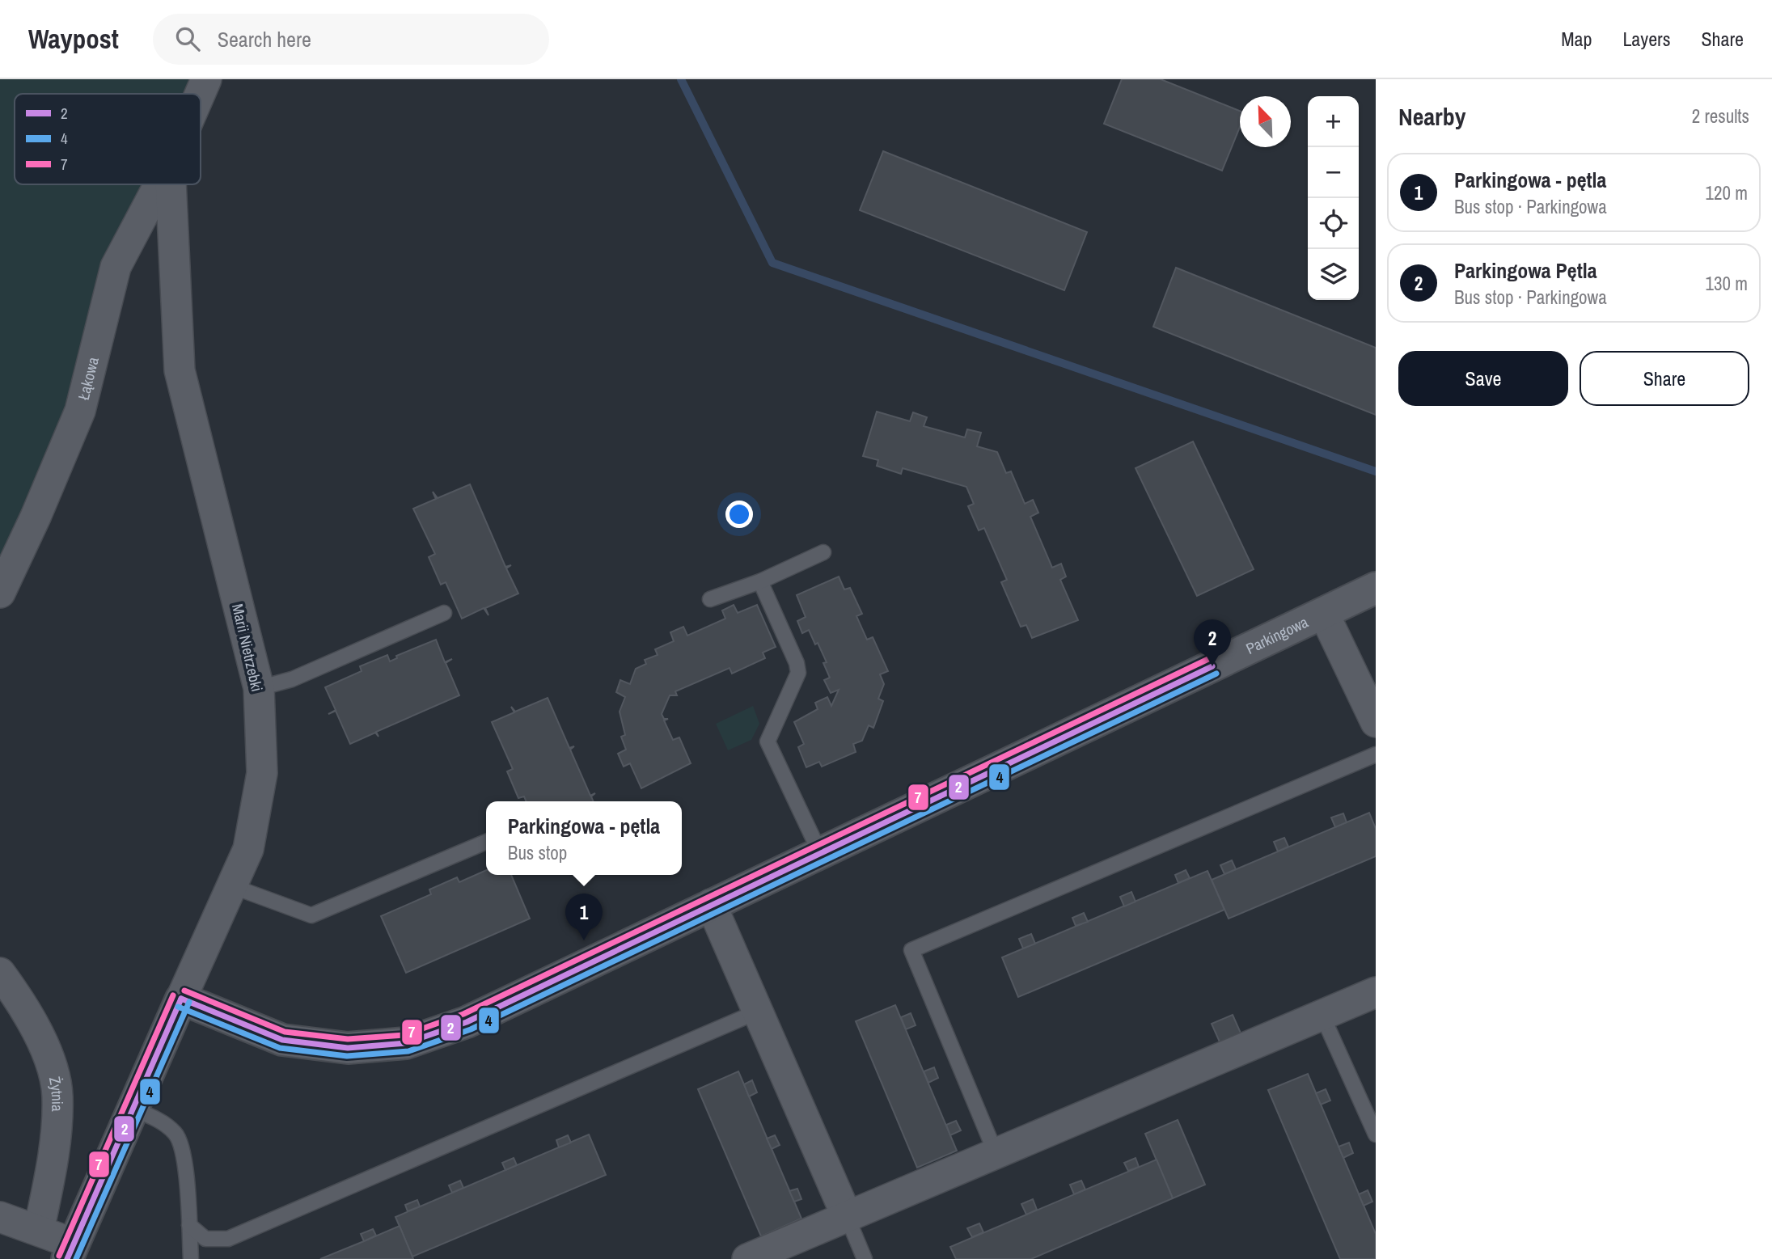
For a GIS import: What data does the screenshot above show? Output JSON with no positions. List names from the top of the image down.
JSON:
{
  "streets": {
    "street": [
      "Łąkowa",
      "Parkingowa",
      "Marii Nietrzebki",
      "Żytnia"
    ]
  },
  "crossings": [
    ["Parkingowa", "Marii Nietrzebki"]
  ],
  "lines": ["transit line 7", "transit line 2", "transit line 4"],
  "legend": ["2", "4", "7"],
  "north": "top left",
  "page": {
    "header": "Waypost",
    "search": "Search here",
    "nav": ["Map", "Layers", "Share"],
    "heading": ["Nearby", "2 results"],
    "map_buttons": ["+", "−"],
    "list": [
      {
        "mark": "1",
        "name": "Parkingowa - pętla",
        "note": "Bus stop · Parkingowa",
        "value": "120 m"
      },
      {
        "mark": "2",
        "name": "Parkingowa Pętla",
        "note": "Bus stop · Parkingowa",
        "value": "130 m"
      }
    ],
    "buttons": ["Save", "Share"],
    "pins": ["2", "1"],
    "popup": ["Parkingowa - pętla", "Bus stop"]
  }
}
